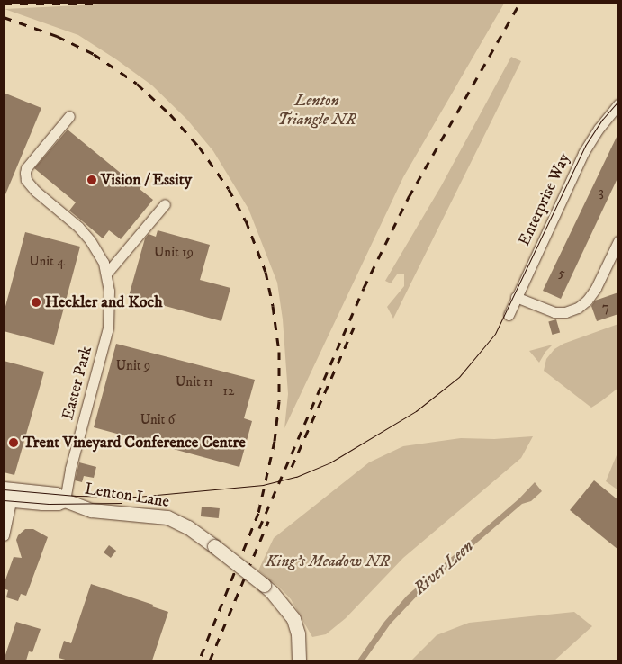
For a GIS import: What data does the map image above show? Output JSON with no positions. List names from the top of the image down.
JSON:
{
  "streets": {
    "street": ["Enterprise Way", "Easter Park", "Lenton Lane"]
  },
  "crossings": [
    ["Easter Park", "Lenton Lane"]
  ],
  "water": ["River Leen"],
  "parks": ["Lenton Triangle NR", "King's Meadow NR"],
  "places": ["Vision / Essity", "Heckler and Koch", "Trent Vineyard Conference Centre"],
  "house_numbers": [
    "3",
    "Unit 19",
    "Unit 4",
    "5",
    "7",
    "Unit 9",
    "Unit 11",
    "12",
    "Unit 6"
  ]
}
